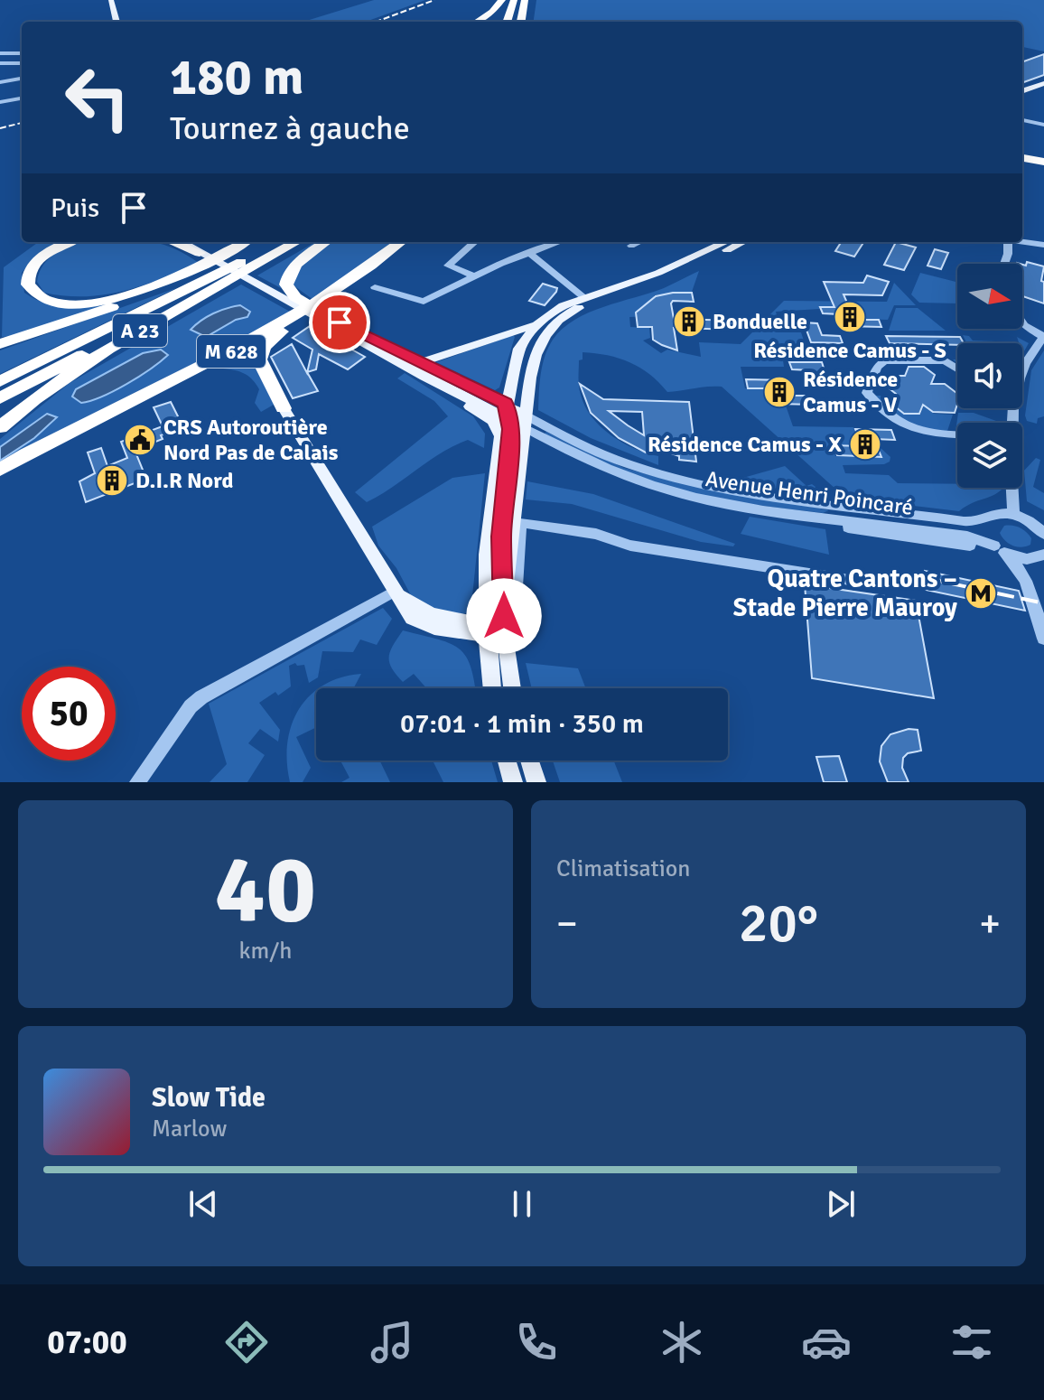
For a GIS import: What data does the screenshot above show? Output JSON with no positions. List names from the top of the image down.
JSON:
{
  "streets": {
    "highway": ["A 23", "M 628"],
    "street": ["Avenue Henri Poincaré"]
  },
  "places": {
    "building": [
      "Résidence Camus - S",
      "Bonduelle",
      "Résidence Camus - V",
      "Résidence Camus - X",
      "D.I.R Nord"
    ],
    "public building": ["CRS Autoroutière Nord Pas de Calais"],
    "metro station": ["Quatre Cantons – Stade Pierre Mauroy"]
  },
  "north": "right",
  "page": {
    "turn": ["180 m", "Tournez à gauche"],
    "then": "Puis",
    "limit": "50",
    "trip": "07:01 · 1 min · 350 m",
    "tile": [
      ["40", "km/h"],
      "Climatisation"
    ],
    "heat": ["−", "20°", "+"],
    "song": ["Slow Tide", "Marlow"],
    "tabs": "07:00"
  }
}
